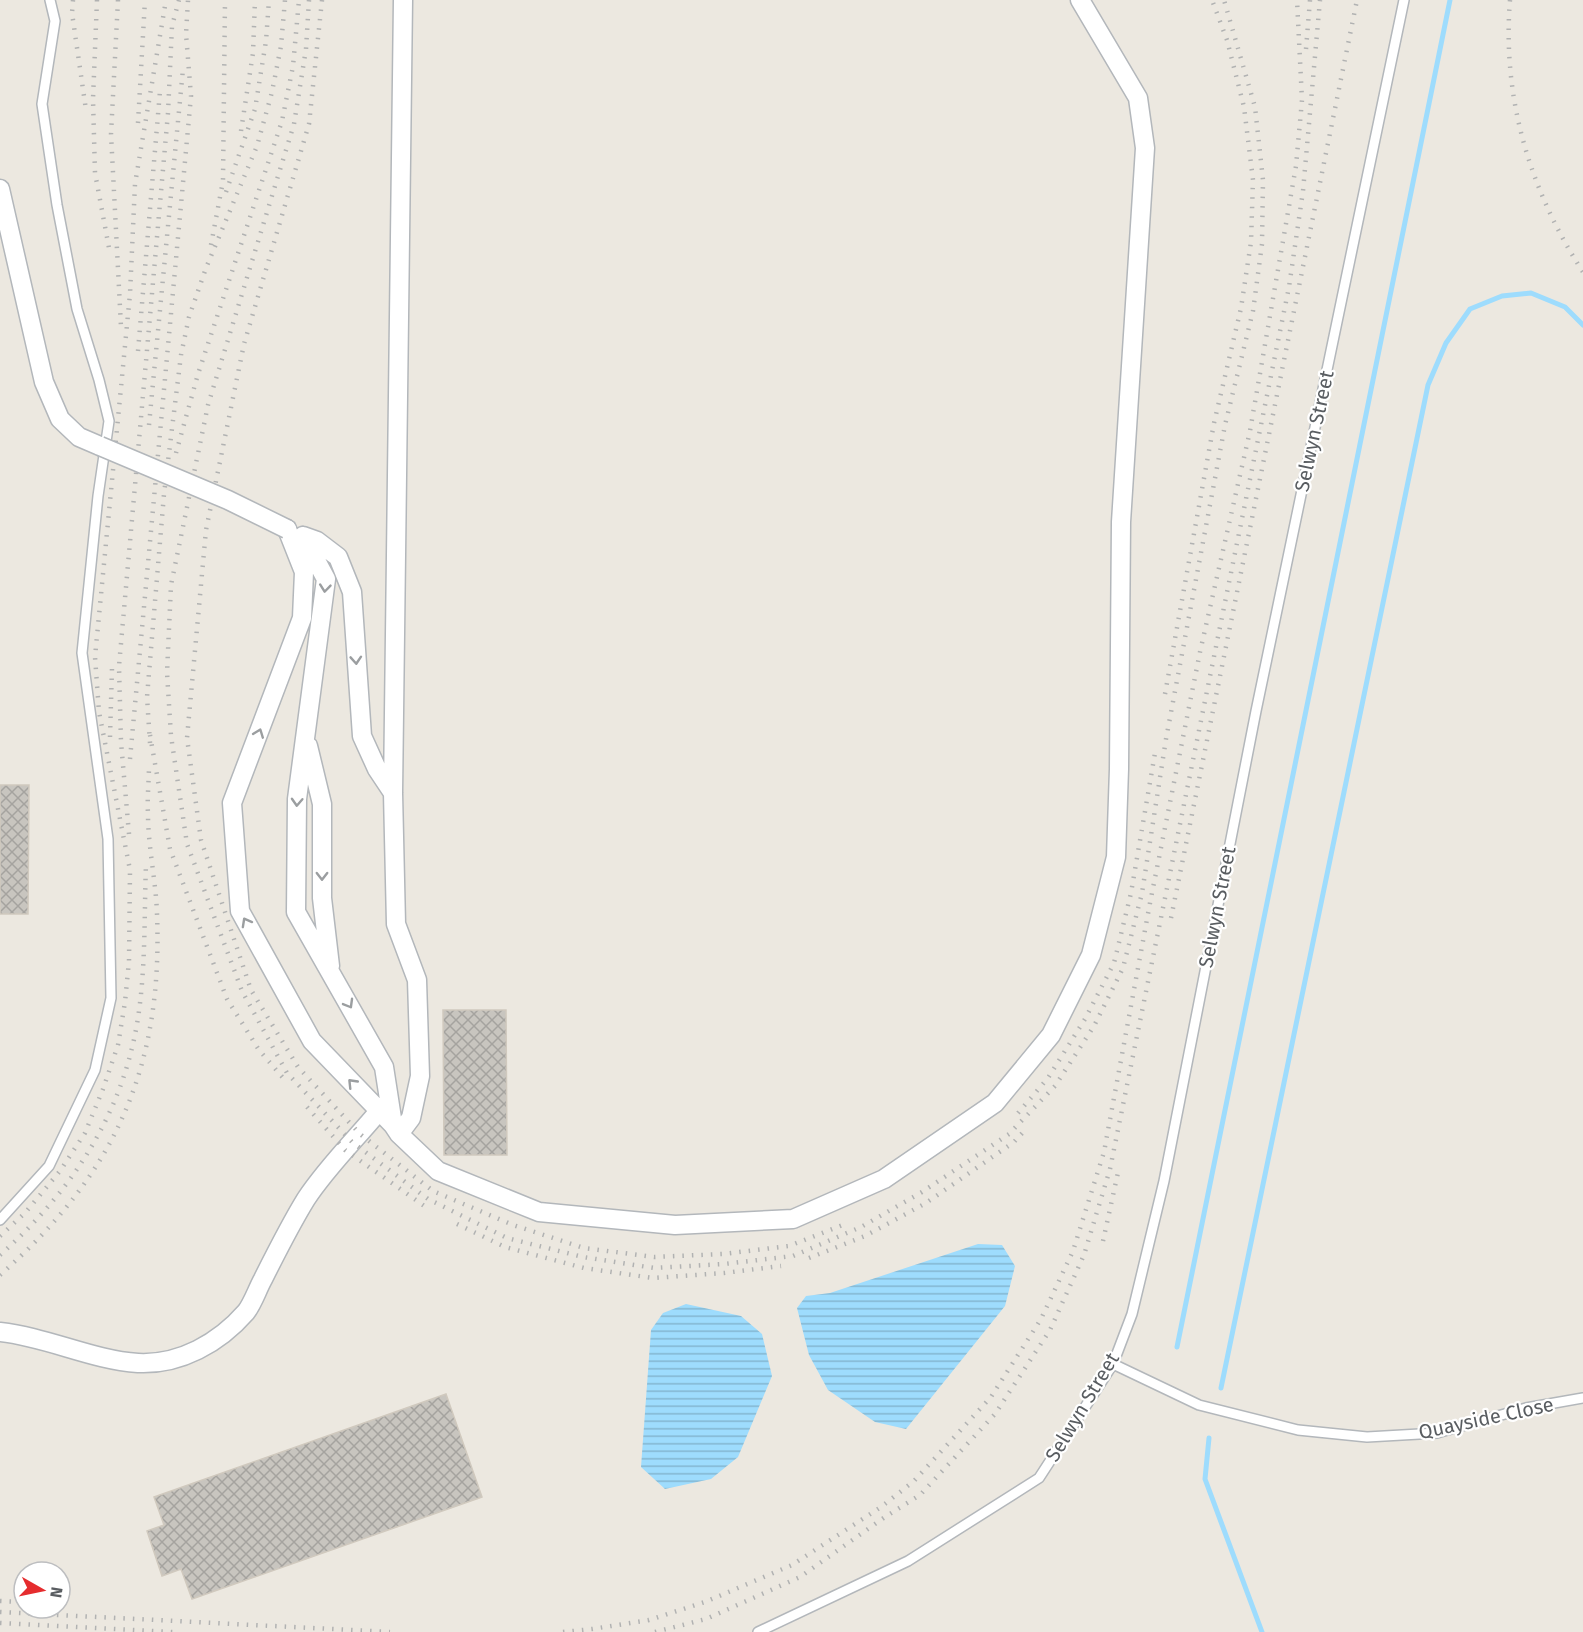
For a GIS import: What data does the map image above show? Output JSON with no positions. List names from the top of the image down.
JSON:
{
  "streets": {
    "lane": ["Selwyn Street", "Quayside Close"]
  },
  "crossings": [
    ["Selwyn Street", "Quayside Close"]
  ],
  "north": "right"
}
